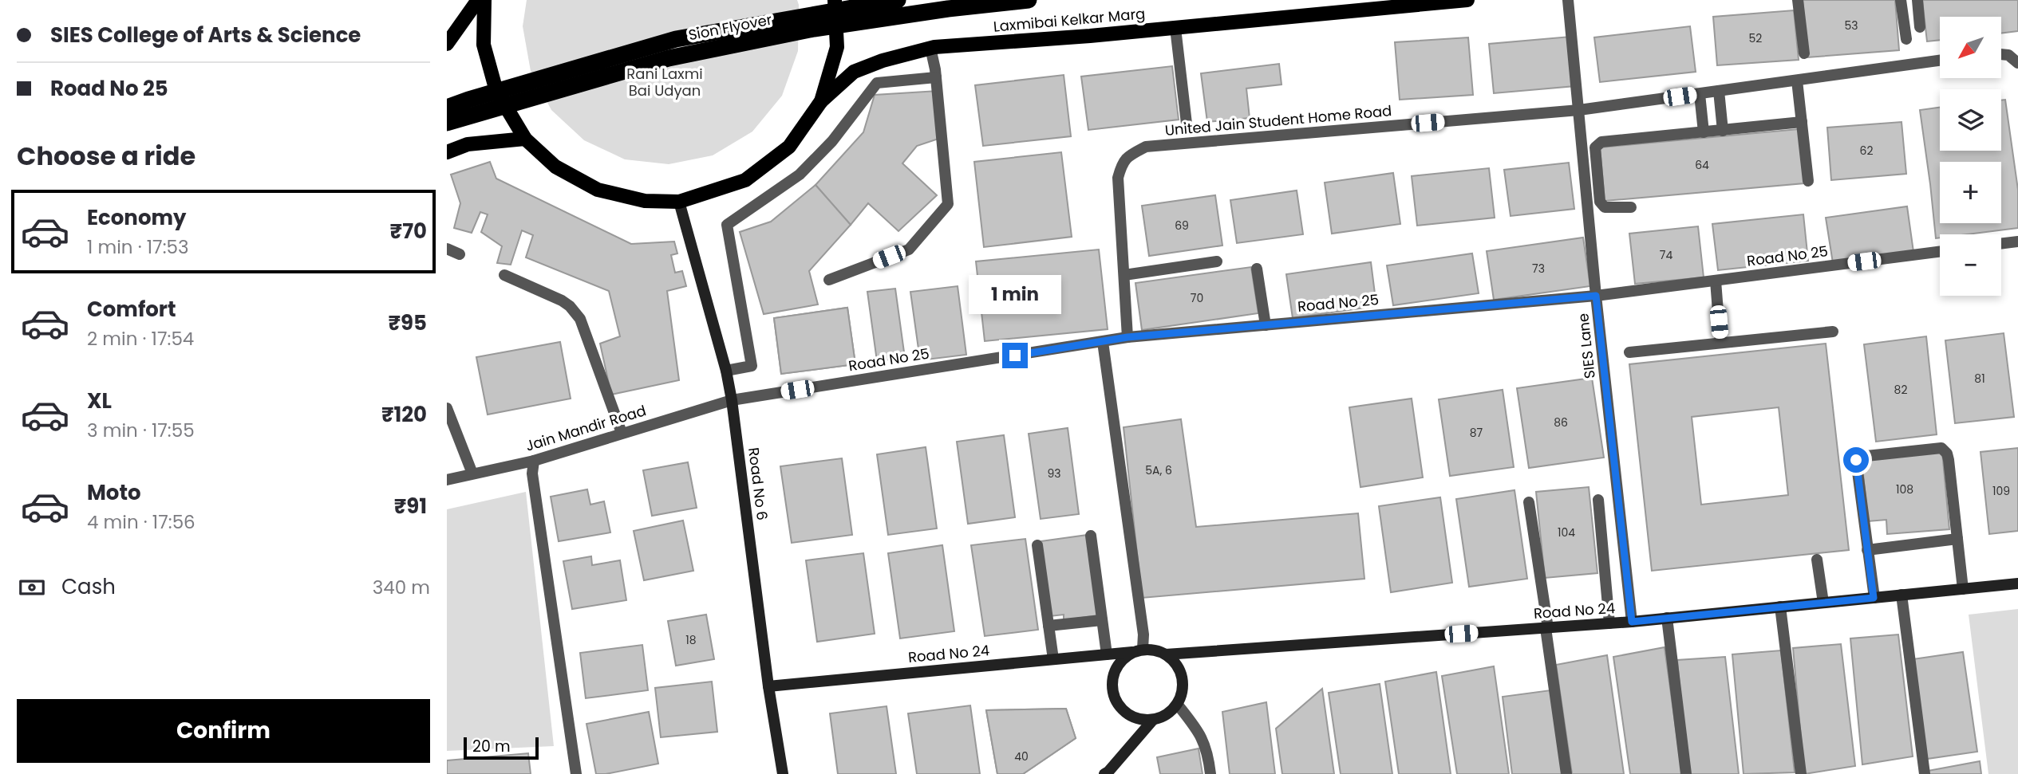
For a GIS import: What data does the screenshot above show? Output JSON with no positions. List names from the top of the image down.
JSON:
{
  "streets": {
    "highway": ["Sion Flyover"],
    "main road": ["Laxmibai Kelkar Marg"],
    "street": [
      "United Jain Student Home Road",
      "Road No 25",
      "SIES Lane",
      "Jain Mandir Road",
      "Road No 6",
      "Road No 24"
    ]
  },
  "crossings": [
    ["United Jain Student Home Road", "Road No 25"],
    ["United Jain Student Home Road", "SIES Lane"],
    ["Road No 25", "SIES Lane"],
    ["Road No 25", "Jain Mandir Road"],
    ["Road No 25", "Road No 6"],
    ["SIES Lane", "Road No 24"],
    ["Jain Mandir Road", "Road No 6"],
    ["Road No 6", "Road No 24"]
  ],
  "parks": ["Rani Laxmi Bai Udyan"],
  "house_numbers": [
    "53",
    "52",
    "62",
    "64",
    "69",
    "74",
    "73",
    "70",
    "81",
    "82",
    "86",
    "87",
    "5A, 6",
    "93",
    "108",
    "109",
    "104",
    "18",
    "40"
  ],
  "scale_bar": "20 m",
  "north": "bottom left",
  "page": {
    "banner": ["SIES College of Arts & Science", "Road No 25"],
    "map_buttons": ["+", "−"],
    "heading": "Choose a ride",
    "list": [
      {
        "name": "Economy",
        "note": "1 min · 17:53",
        "value": "₹70"
      },
      {
        "name": "Comfort",
        "note": "2 min · 17:54",
        "value": "₹95"
      },
      {
        "name": "XL",
        "note": "3 min · 17:55",
        "value": "₹120"
      },
      {
        "name": "Moto",
        "note": "4 min · 17:56",
        "value": "₹91"
      }
    ],
    "bubble": "1 min",
    "pay": ["Cash", "340 m"],
    "buttons": "Confirm",
    "scale": "20 m"
  }
}
